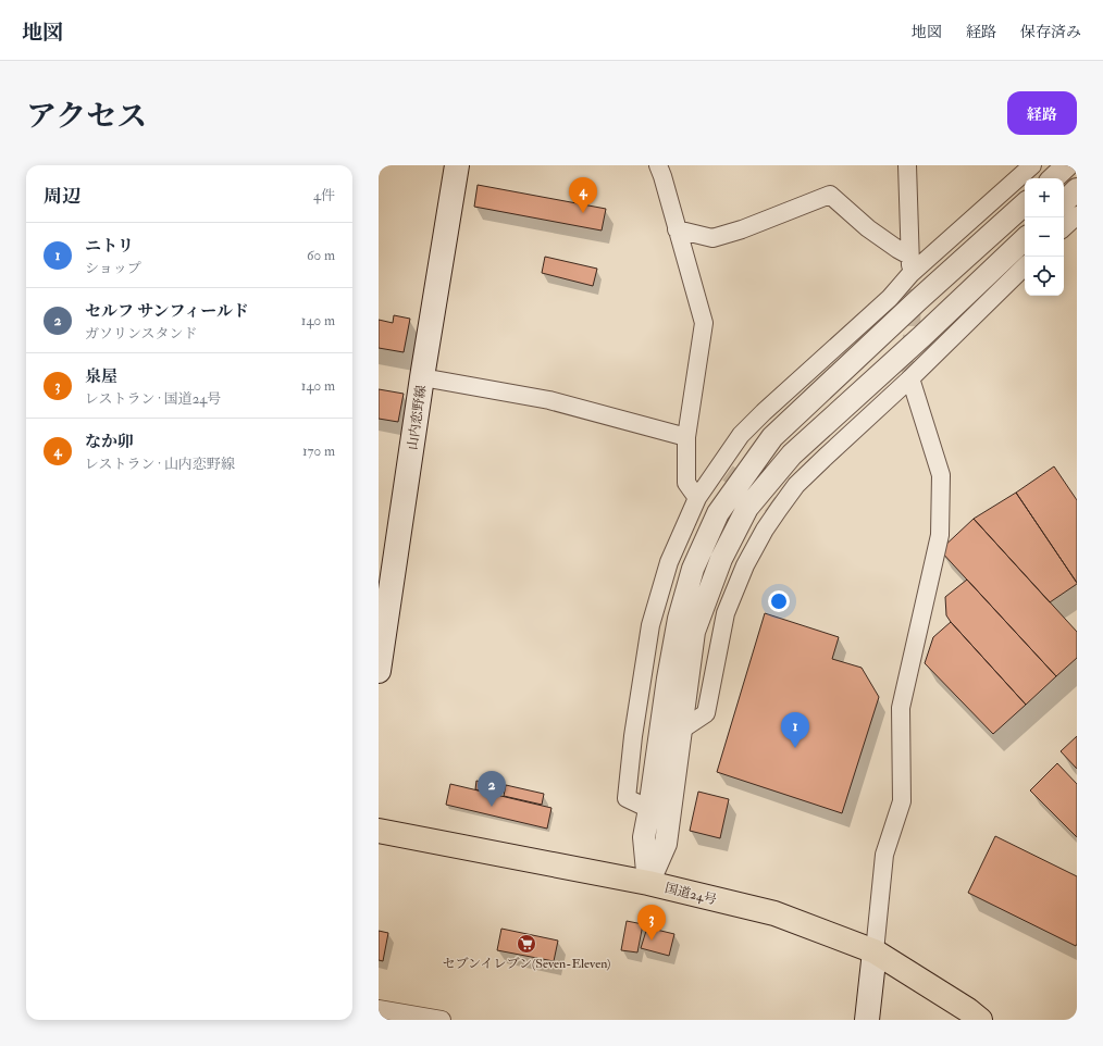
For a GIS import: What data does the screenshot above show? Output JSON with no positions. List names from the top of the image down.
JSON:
{
  "streets": {
    "highway": ["国道24号"],
    "main road": ["山内恋野線"]
  },
  "places": {
    "supermarket": ["セブンイレブン(Seven-Eleven)"]
  },
  "page": {
    "header": "地図",
    "nav": ["地図", "経路", "保存済み"],
    "title": "アクセス",
    "buttons": "経路",
    "heading": ["周辺", "4件"],
    "pins": [
      "4",
      "1",
      "2",
      "3"
    ],
    "map_buttons": ["+", "−"],
    "list": [
      {
        "mark": "1",
        "name": "ニトリ",
        "note": "ショップ",
        "value": "60 m"
      },
      {
        "mark": "2",
        "name": "セルフ サンフィールド",
        "note": "ガソリンスタンド",
        "value": "140 m"
      },
      {
        "mark": "3",
        "name": "泉屋",
        "note": "レストラン · 国道24号",
        "value": "140 m"
      },
      {
        "mark": "4",
        "name": "なか卯",
        "note": "レストラン · 山内恋野線",
        "value": "170 m"
      }
    ]
  }
}
